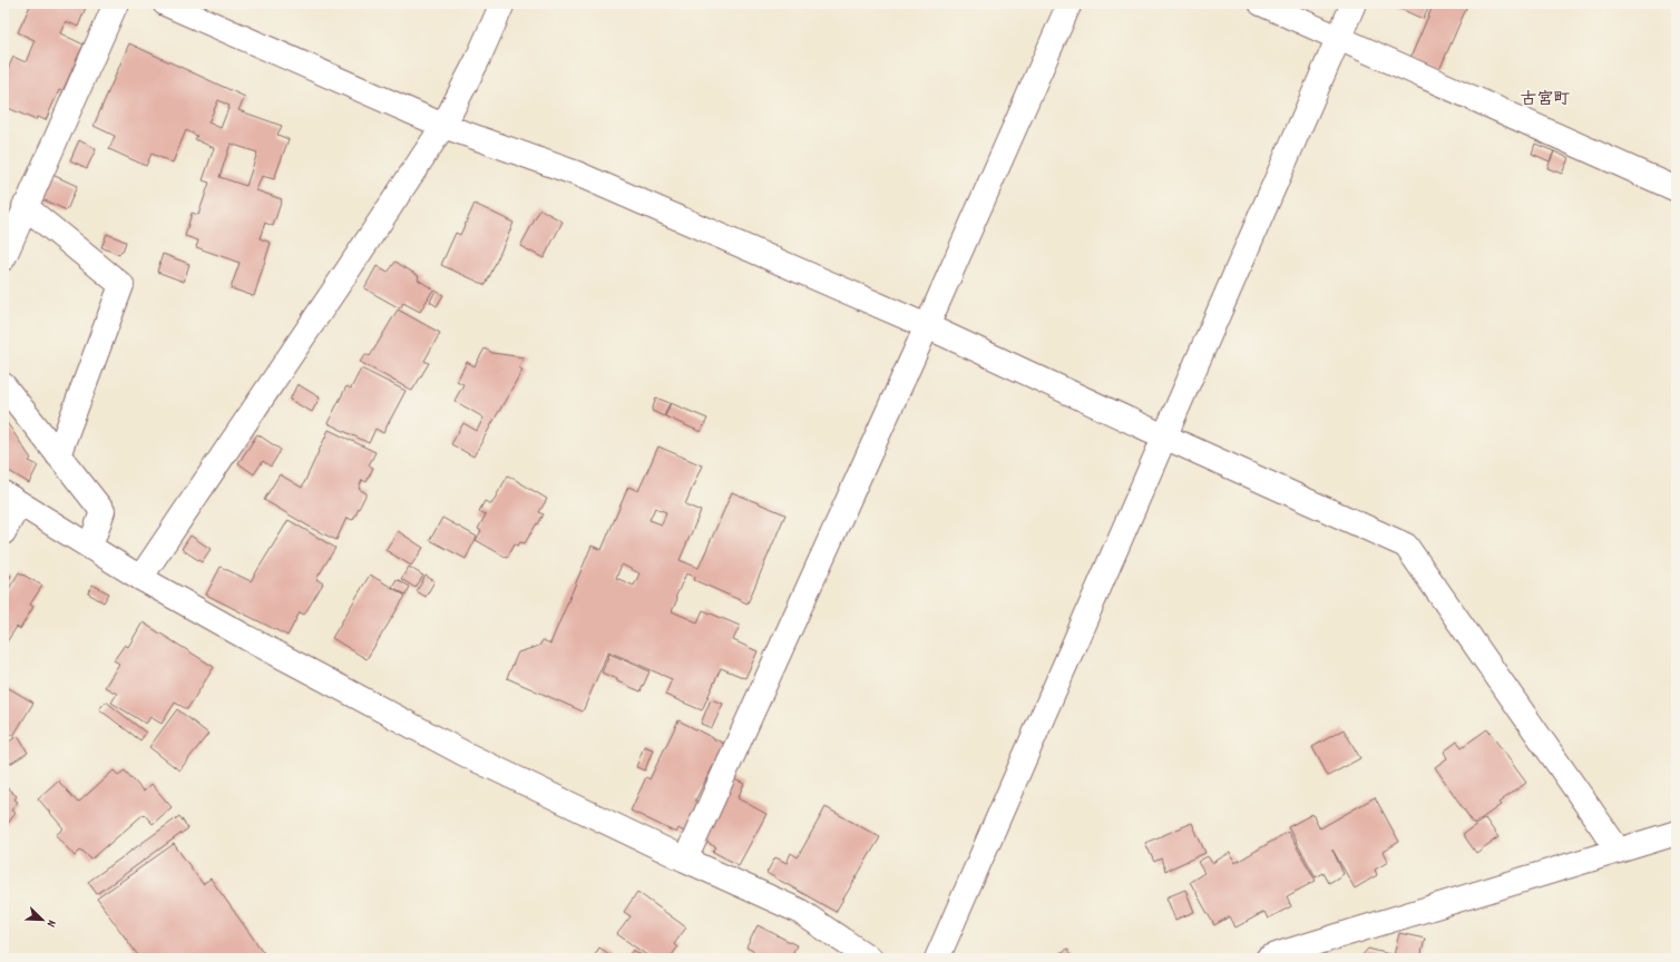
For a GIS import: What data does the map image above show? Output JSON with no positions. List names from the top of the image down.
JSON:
{
  "districts": ["古宮町"],
  "north": "bottom right"
}
